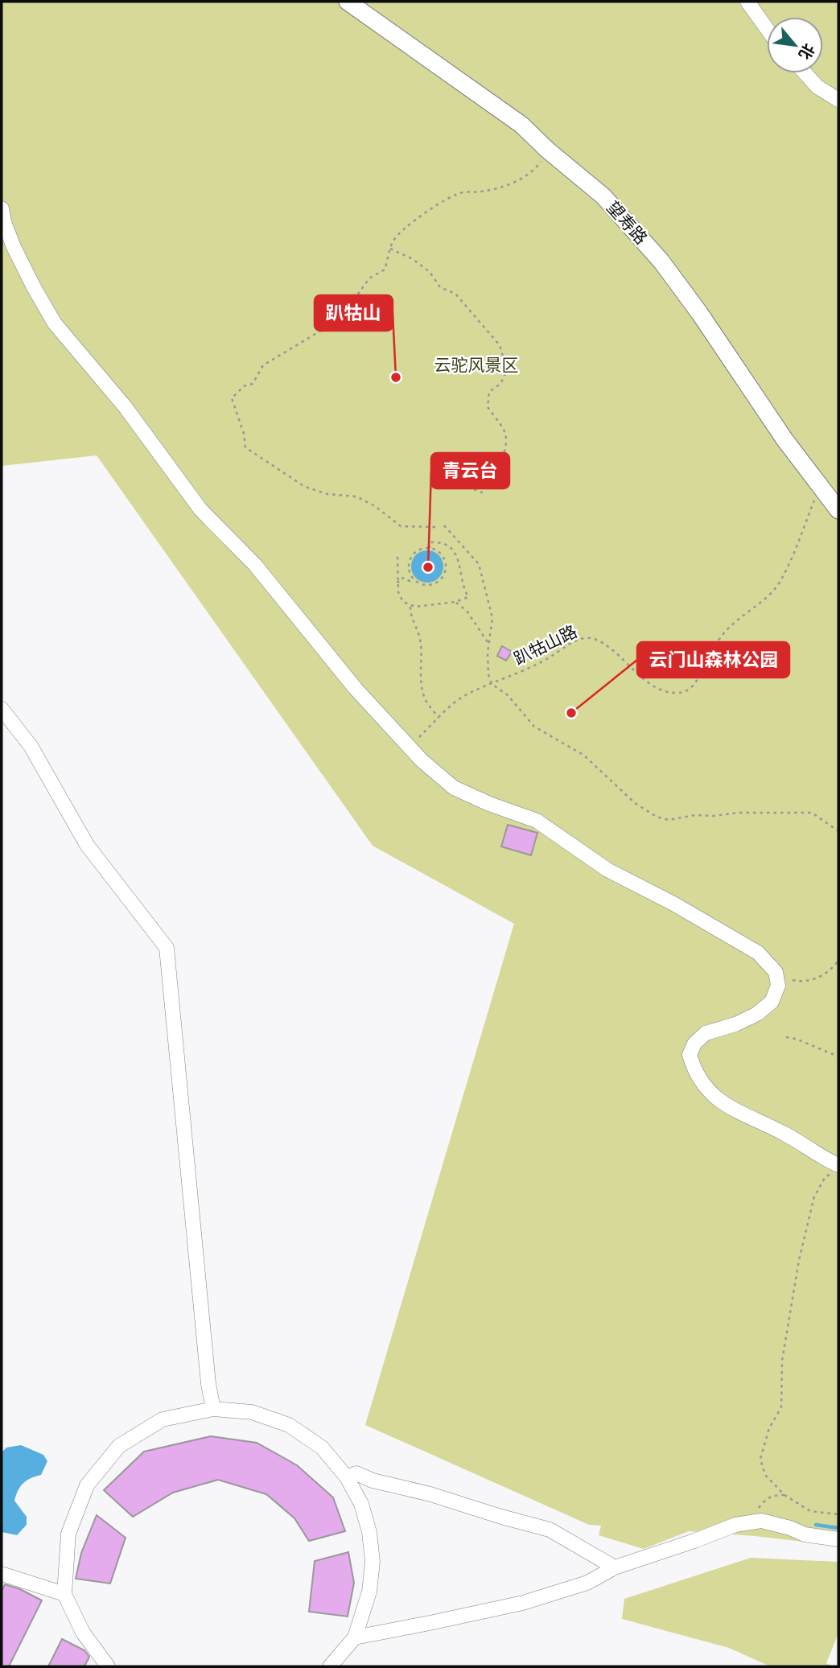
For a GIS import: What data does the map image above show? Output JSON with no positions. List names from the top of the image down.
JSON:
{
  "streets": {
    "street": ["望寿路"],
    "path": ["趴牯山路"]
  },
  "crossings": [
    ["望寿路", "趴牯山路"]
  ],
  "parks": ["云驼风景区"],
  "places": ["趴牯山", "青云台", "云门山森林公园"],
  "north": "bottom right"
}
